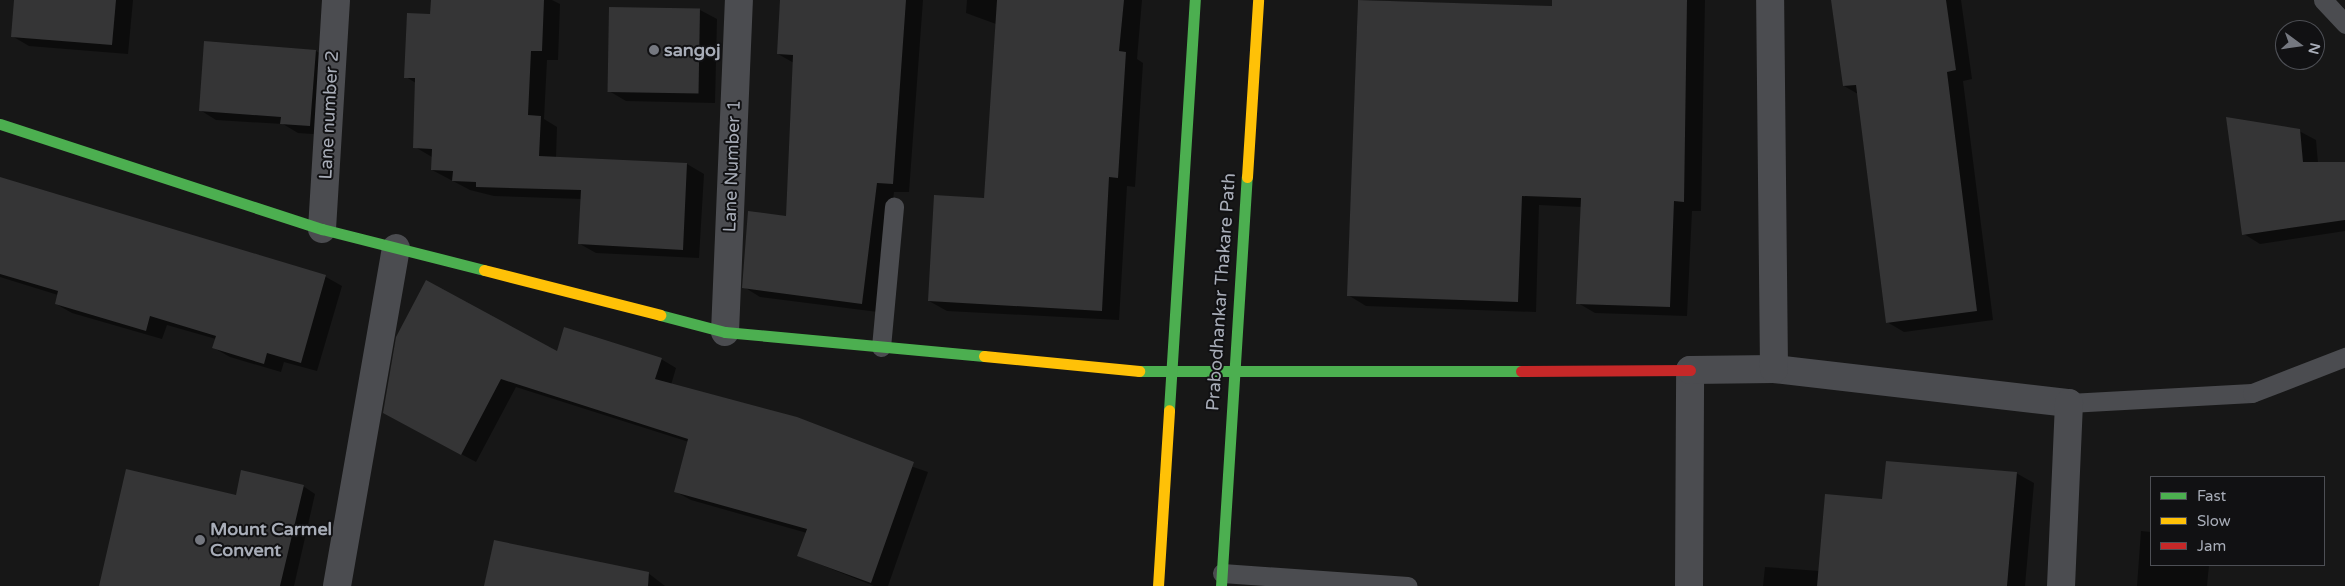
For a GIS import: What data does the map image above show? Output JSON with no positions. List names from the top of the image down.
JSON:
{
  "streets": {
    "street": ["Lane number 2", "Lane Number 1", "Prabodhankar Thakare Path"]
  },
  "places": ["sangoj", "Mount Carmel Convent"],
  "legend": ["Fast", "Slow", "Jam"],
  "north": "right"
}
